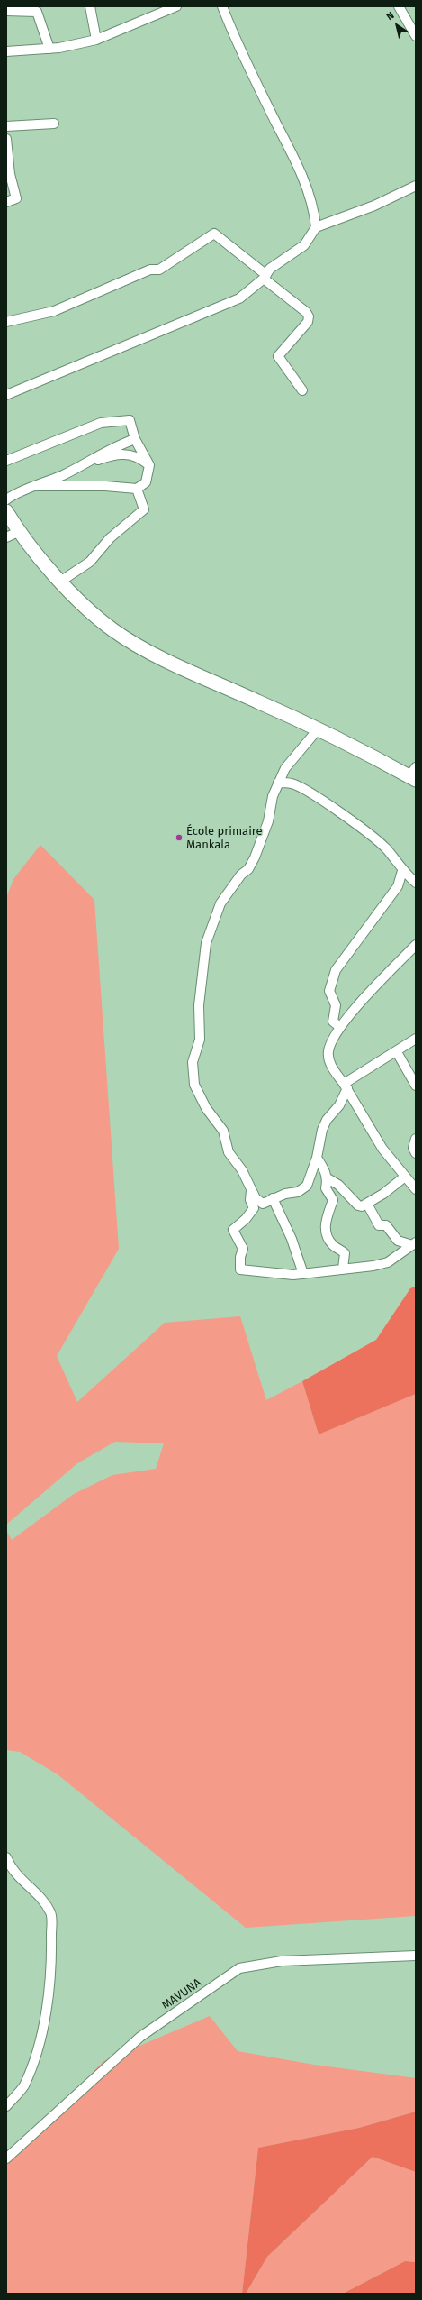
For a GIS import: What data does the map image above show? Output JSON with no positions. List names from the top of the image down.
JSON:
{
  "streets": {
    "street": ["MAVUNA"]
  },
  "places": ["École primaire Mankala"],
  "north": "top left"
}
